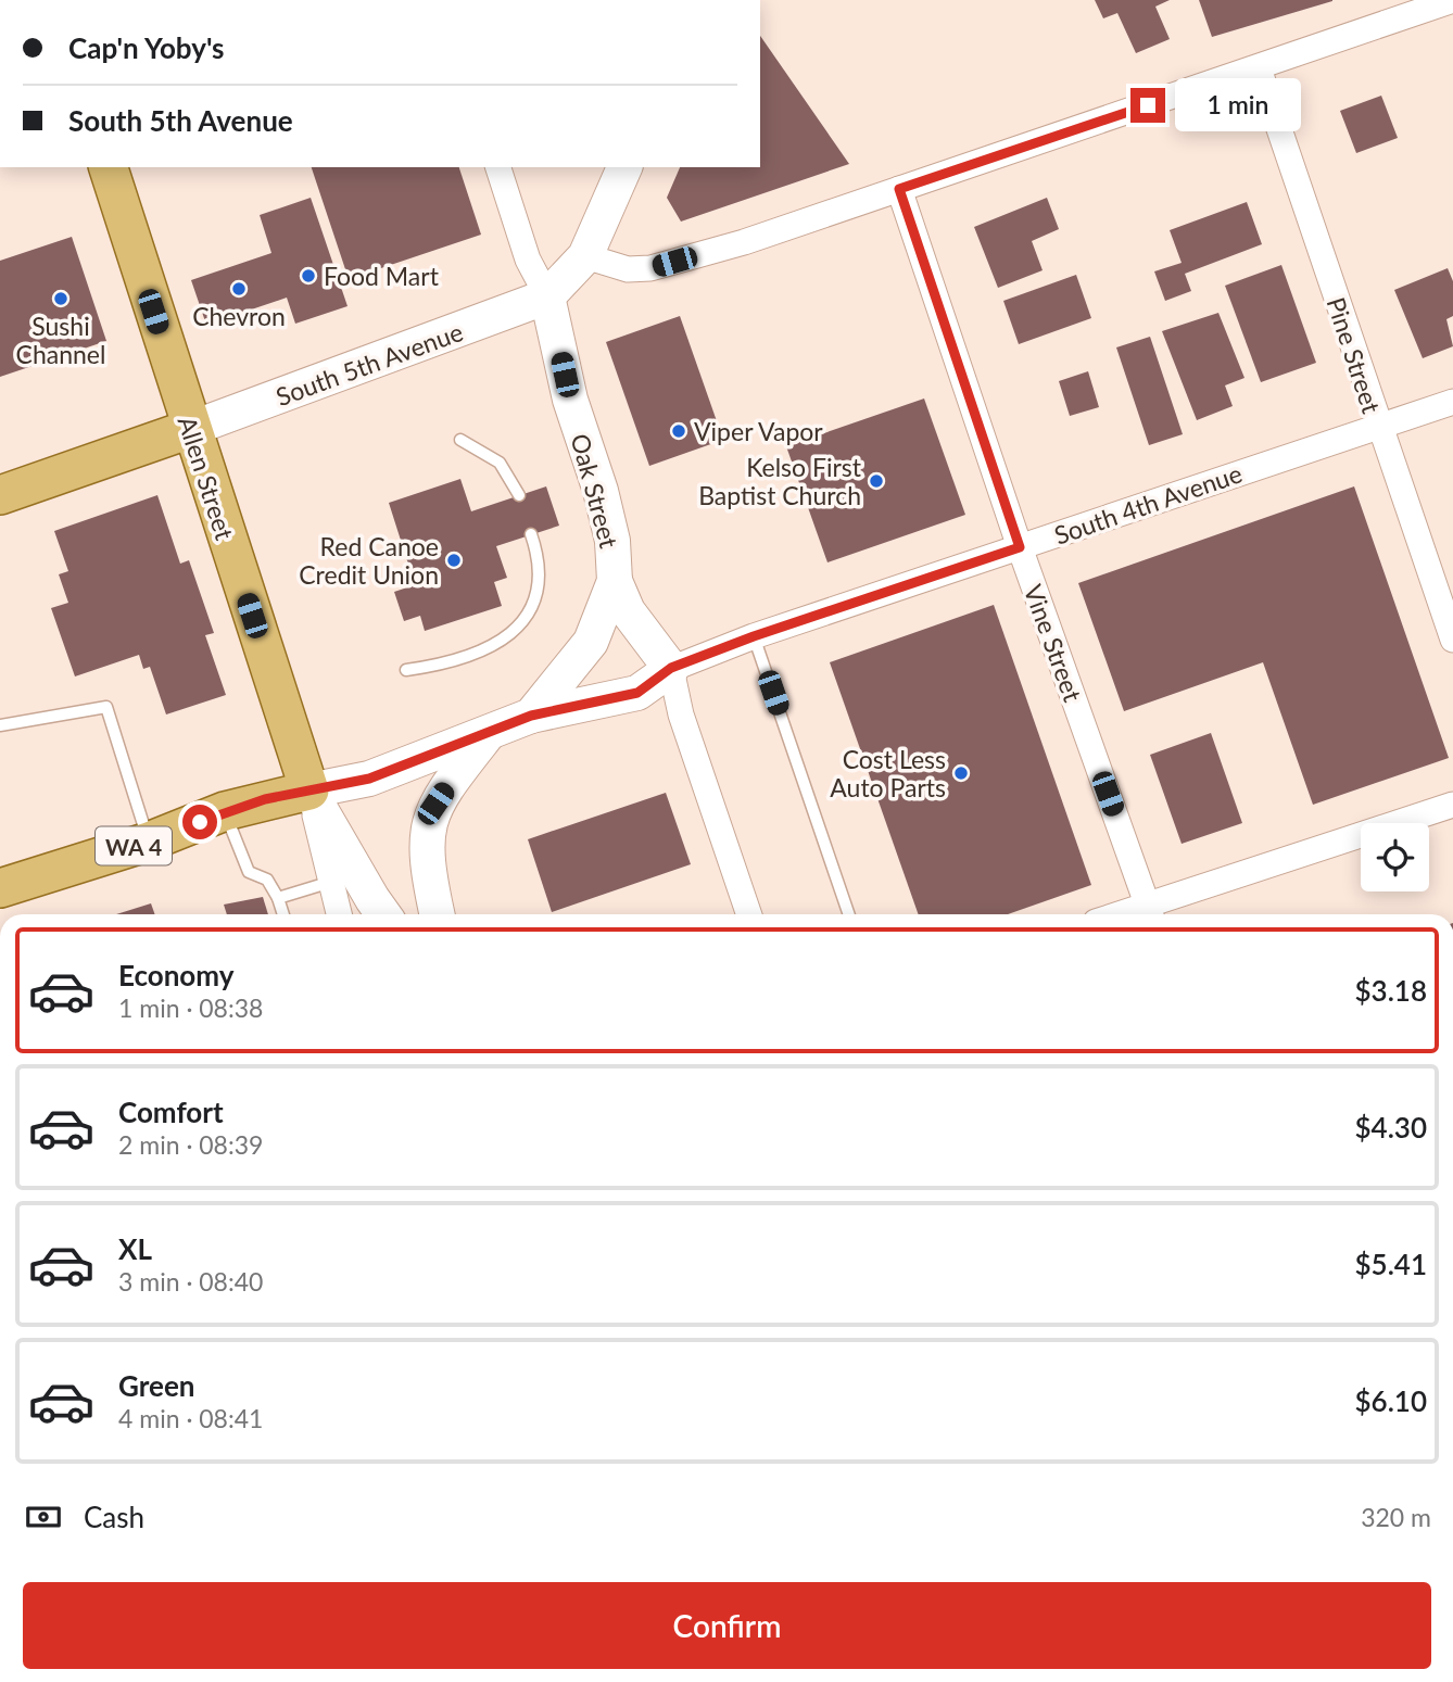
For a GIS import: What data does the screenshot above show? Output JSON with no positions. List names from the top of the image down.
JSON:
{
  "streets": {
    "main road": [
      "South 5th Avenue",
      "Allen Street",
      "Oak Street",
      "WA 4"
    ],
    "street": ["Pine Street", "South 4th Avenue", "Vine Street"]
  },
  "crossings": [
    ["Pine Street", "South 4th Avenue"],
    ["South 5th Avenue", "Allen Street"],
    ["South 5th Avenue", "Oak Street"],
    ["Allen Street", "WA 4"],
    ["South 4th Avenue", "Vine Street"]
  ],
  "places": [
    "Food Mart",
    "Chevron",
    "Sushi Channel",
    "Viper Vapor",
    "Kelso First Baptist Church",
    "Red Canoe Credit Union",
    "Cost Less Auto Parts"
  ],
  "page": {
    "banner": ["Cap'n Yoby's", "South 5th Avenue"],
    "bubble": "1 min",
    "list": [
      {
        "name": "Economy",
        "note": "1 min · 08:38",
        "value": "$3.18"
      },
      {
        "name": "Comfort",
        "note": "2 min · 08:39",
        "value": "$4.30"
      },
      {
        "name": "XL",
        "note": "3 min · 08:40",
        "value": "$5.41"
      },
      {
        "name": "Green",
        "note": "4 min · 08:41",
        "value": "$6.10"
      }
    ],
    "pay": ["Cash", "320 m"],
    "buttons": "Confirm"
  }
}
